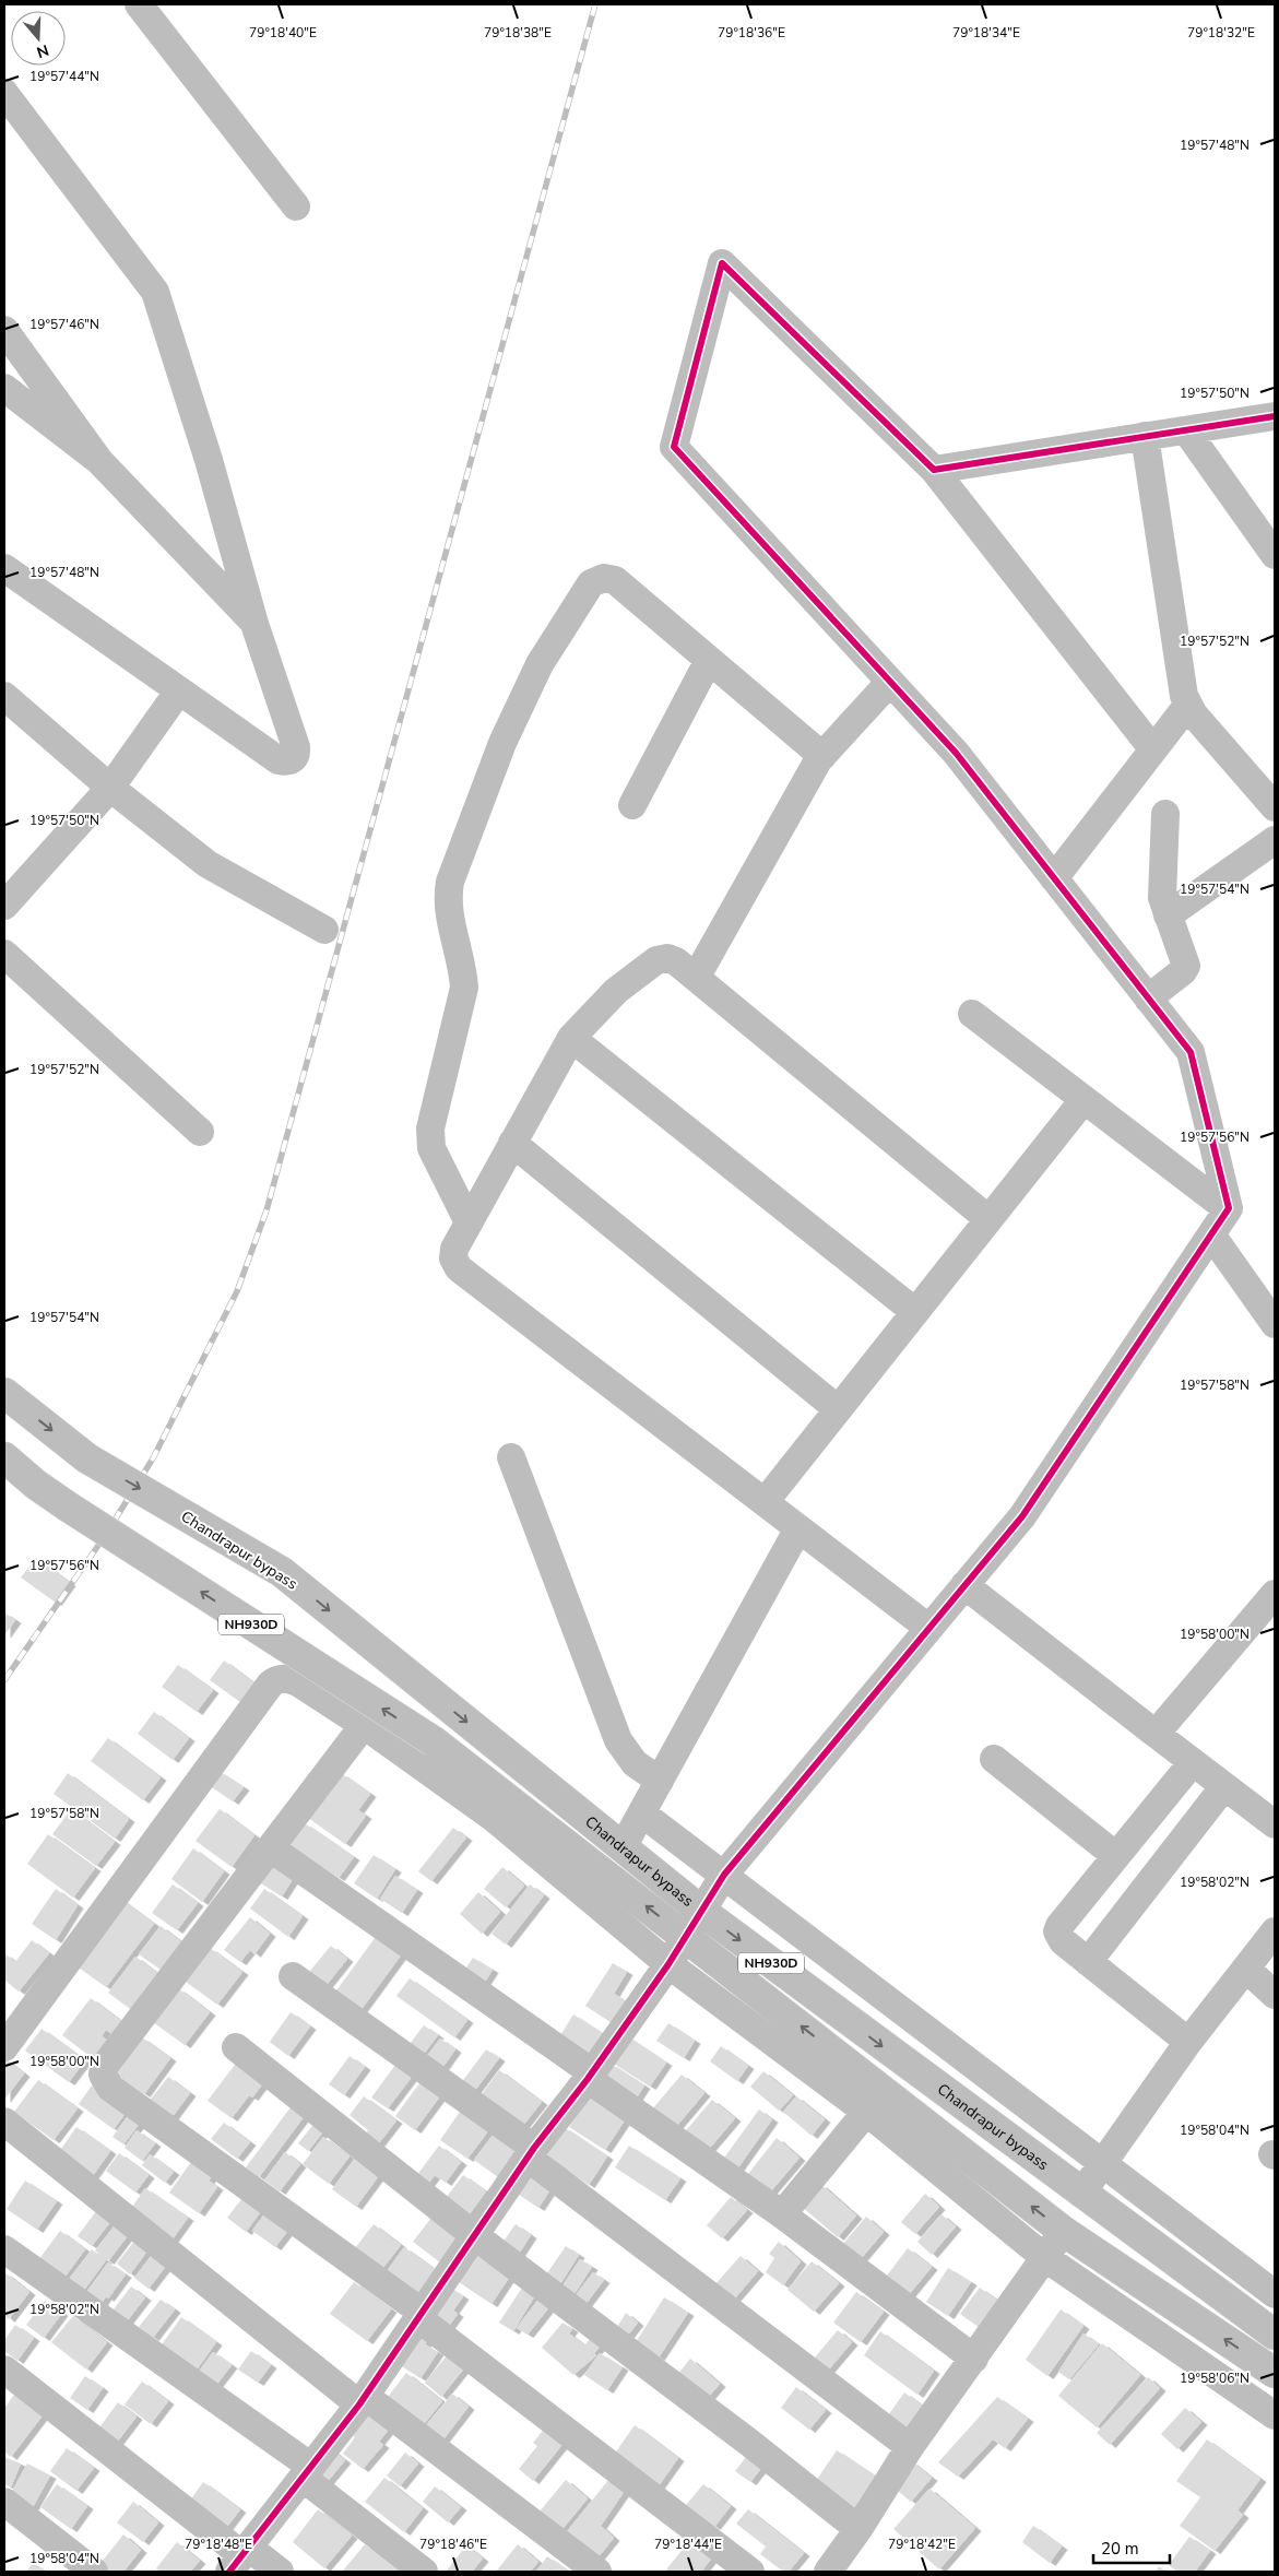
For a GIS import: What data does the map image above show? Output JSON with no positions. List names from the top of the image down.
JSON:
{
  "streets": {
    "highway": ["Chandrapur bypass", "NH930D"]
  },
  "scale_bar": "20 m",
  "north": "bottom",
  "coordinates": [
    "79°18'40\"E",
    "79°18'38\"E",
    "79°18'36\"E",
    "79°18'34\"E",
    "79°18'32\"E",
    "19°57'44\"N",
    "19°57'48\"N",
    "19°57'46\"N",
    "19°57'50\"N",
    "19°57'52\"N",
    "19°57'54\"N",
    "19°57'56\"N",
    "19°57'58\"N",
    "19°58'00\"N",
    "19°58'02\"N",
    "19°58'04\"N",
    "19°58'06\"N",
    "79°18'48\"E",
    "79°18'46\"E",
    "79°18'44\"E",
    "79°18'42\"E"
  ]
}
